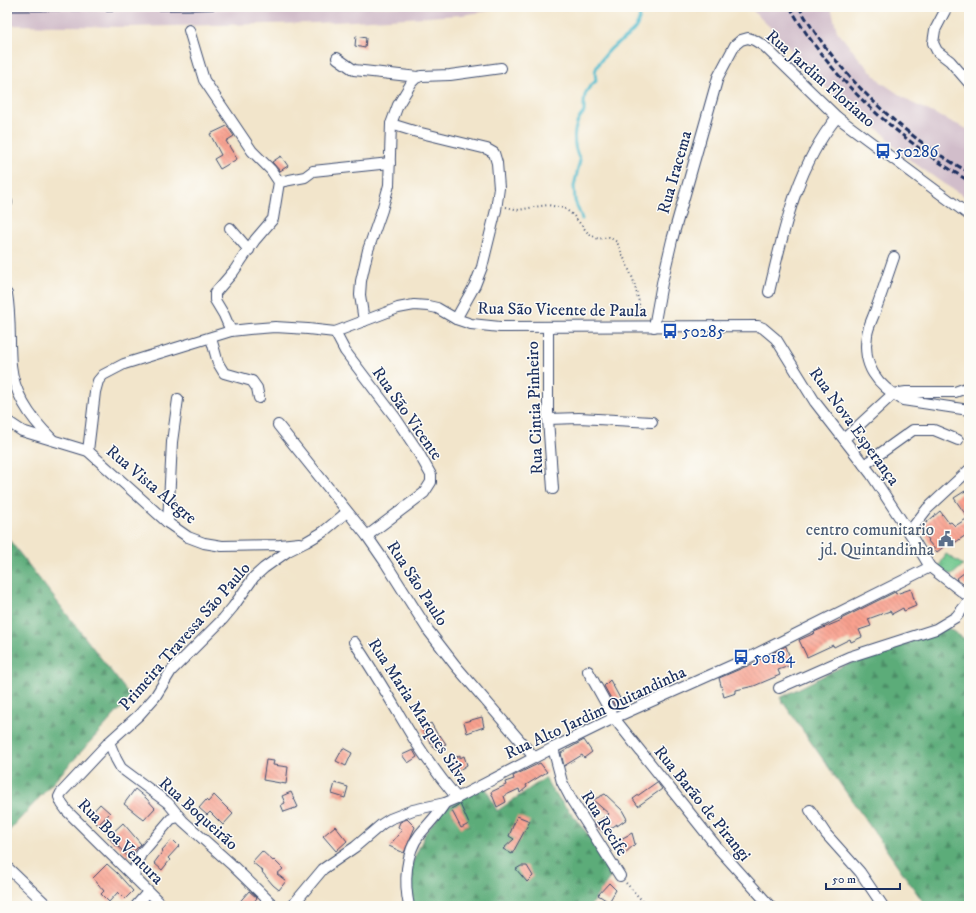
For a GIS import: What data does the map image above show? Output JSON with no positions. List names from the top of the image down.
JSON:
{
  "streets": {
    "street": [
      "Rua Jardim Floriano",
      "Rua Iracema",
      "Rua São Vicente de Paula",
      "Rua Cintia Pinheiro",
      "Rua São Vicente",
      "Rua Nova Esperança",
      "Rua Vista Alegre",
      "Rua São Paulo",
      "Primeira Travessa São Paulo",
      "Rua Maria Marques Silva",
      "Rua Alto Jardim Quitandinha",
      "Rua Barão de Pirangi",
      "Rua Boqueirão",
      "Rua Recife",
      "Rua Boa Ventura"
    ]
  },
  "crossings": [
    ["Rua Jardim Floriano", "Rua Iracema"],
    ["Rua Iracema", "Rua São Vicente de Paula"],
    ["Rua São Vicente de Paula", "Rua Cintia Pinheiro"],
    ["Rua São Vicente de Paula", "Rua São Vicente"],
    ["Rua São Vicente de Paula", "Rua Nova Esperança"],
    ["Rua São Vicente de Paula", "Rua Vista Alegre"],
    ["Rua São Vicente", "Rua São Paulo"],
    ["Rua Nova Esperança", "Rua Alto Jardim Quitandinha"],
    ["Rua Vista Alegre", "Primeira Travessa São Paulo"],
    ["Rua São Paulo", "Primeira Travessa São Paulo"],
    ["Rua São Paulo", "Rua Alto Jardim Quitandinha"],
    ["Primeira Travessa São Paulo", "Rua Boqueirão"],
    ["Primeira Travessa São Paulo", "Rua Boa Ventura"],
    ["Rua Maria Marques Silva", "Rua Alto Jardim Quitandinha"],
    ["Rua Alto Jardim Quitandinha", "Rua Barão de Pirangi"],
    ["Rua Alto Jardim Quitandinha", "Rua Recife"]
  ],
  "places": {
    "bus stop": ["50286", "50285", "50184"],
    "public building": ["centro comunitario jd. Quintandinha"]
  },
  "scale_bar": "50 m"
}
